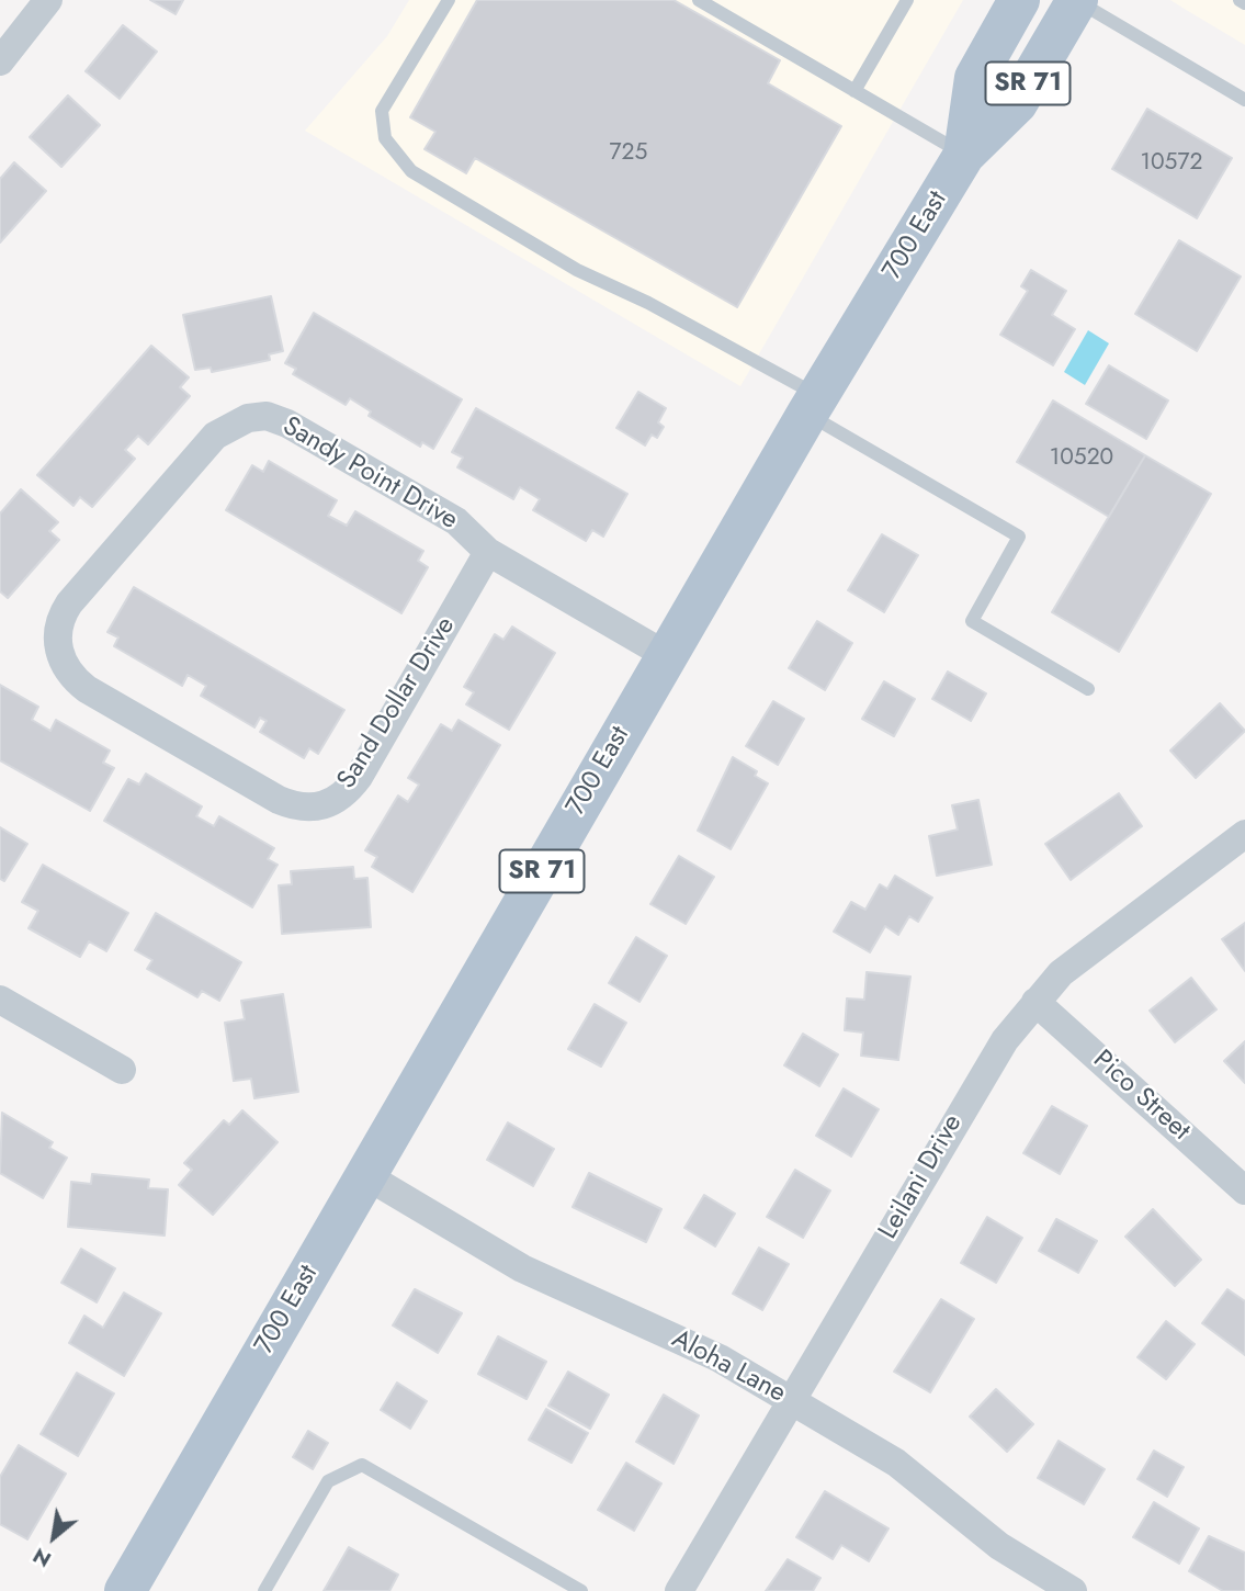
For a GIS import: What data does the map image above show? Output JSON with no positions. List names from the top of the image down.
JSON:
{
  "streets": {
    "main road": ["SR 71", "700 East"],
    "street": [
      "Sandy Point Drive",
      "Sand Dollar Drive",
      "Pico Street",
      "Leilani Drive",
      "Aloha Lane"
    ]
  },
  "crossings": [
    ["700 East", "Sandy Point Drive"],
    ["700 East", "Aloha Lane"],
    ["Sandy Point Drive", "Sand Dollar Drive"],
    ["Pico Street", "Leilani Drive"],
    ["Leilani Drive", "Aloha Lane"]
  ],
  "house_numbers": ["725", "10572", "10520"],
  "north": "bottom left"
}
